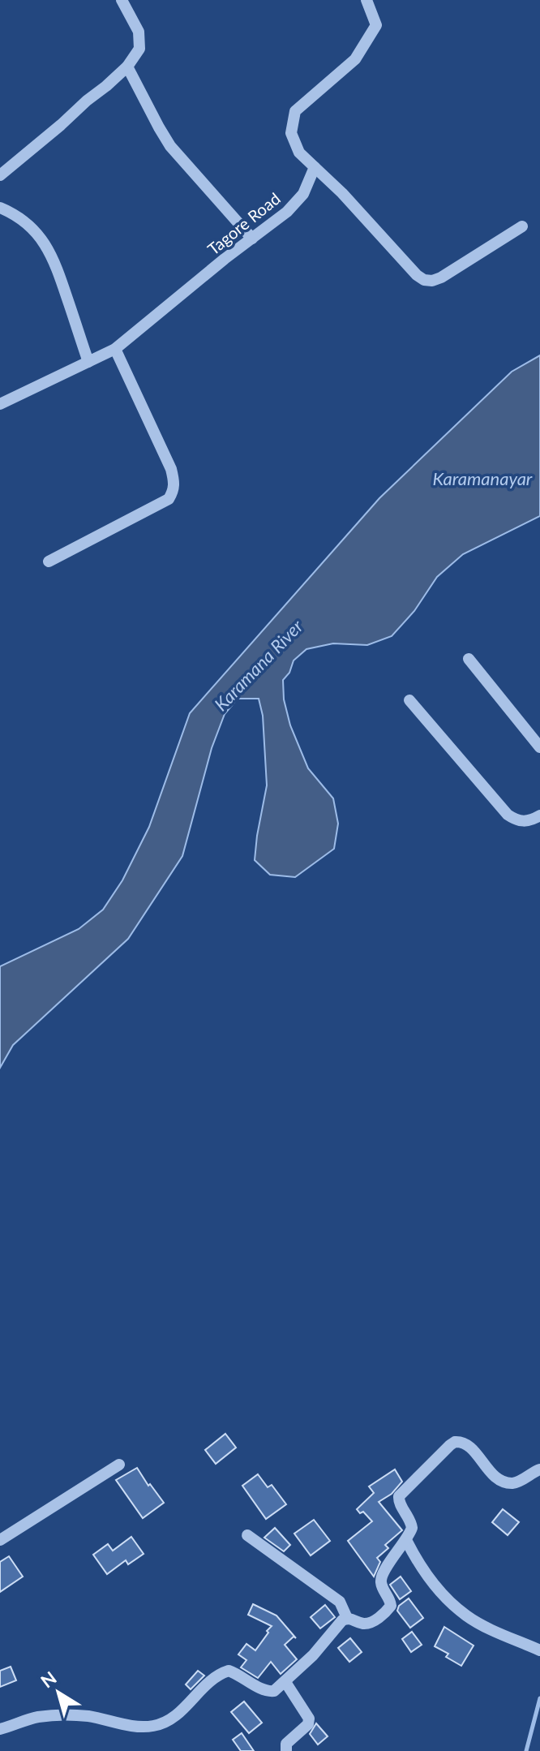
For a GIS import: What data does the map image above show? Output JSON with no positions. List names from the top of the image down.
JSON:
{
  "streets": {
    "street": ["Tagore Road"]
  },
  "water": ["Karamanayar", "Karamana River"],
  "north": "top left"
}
